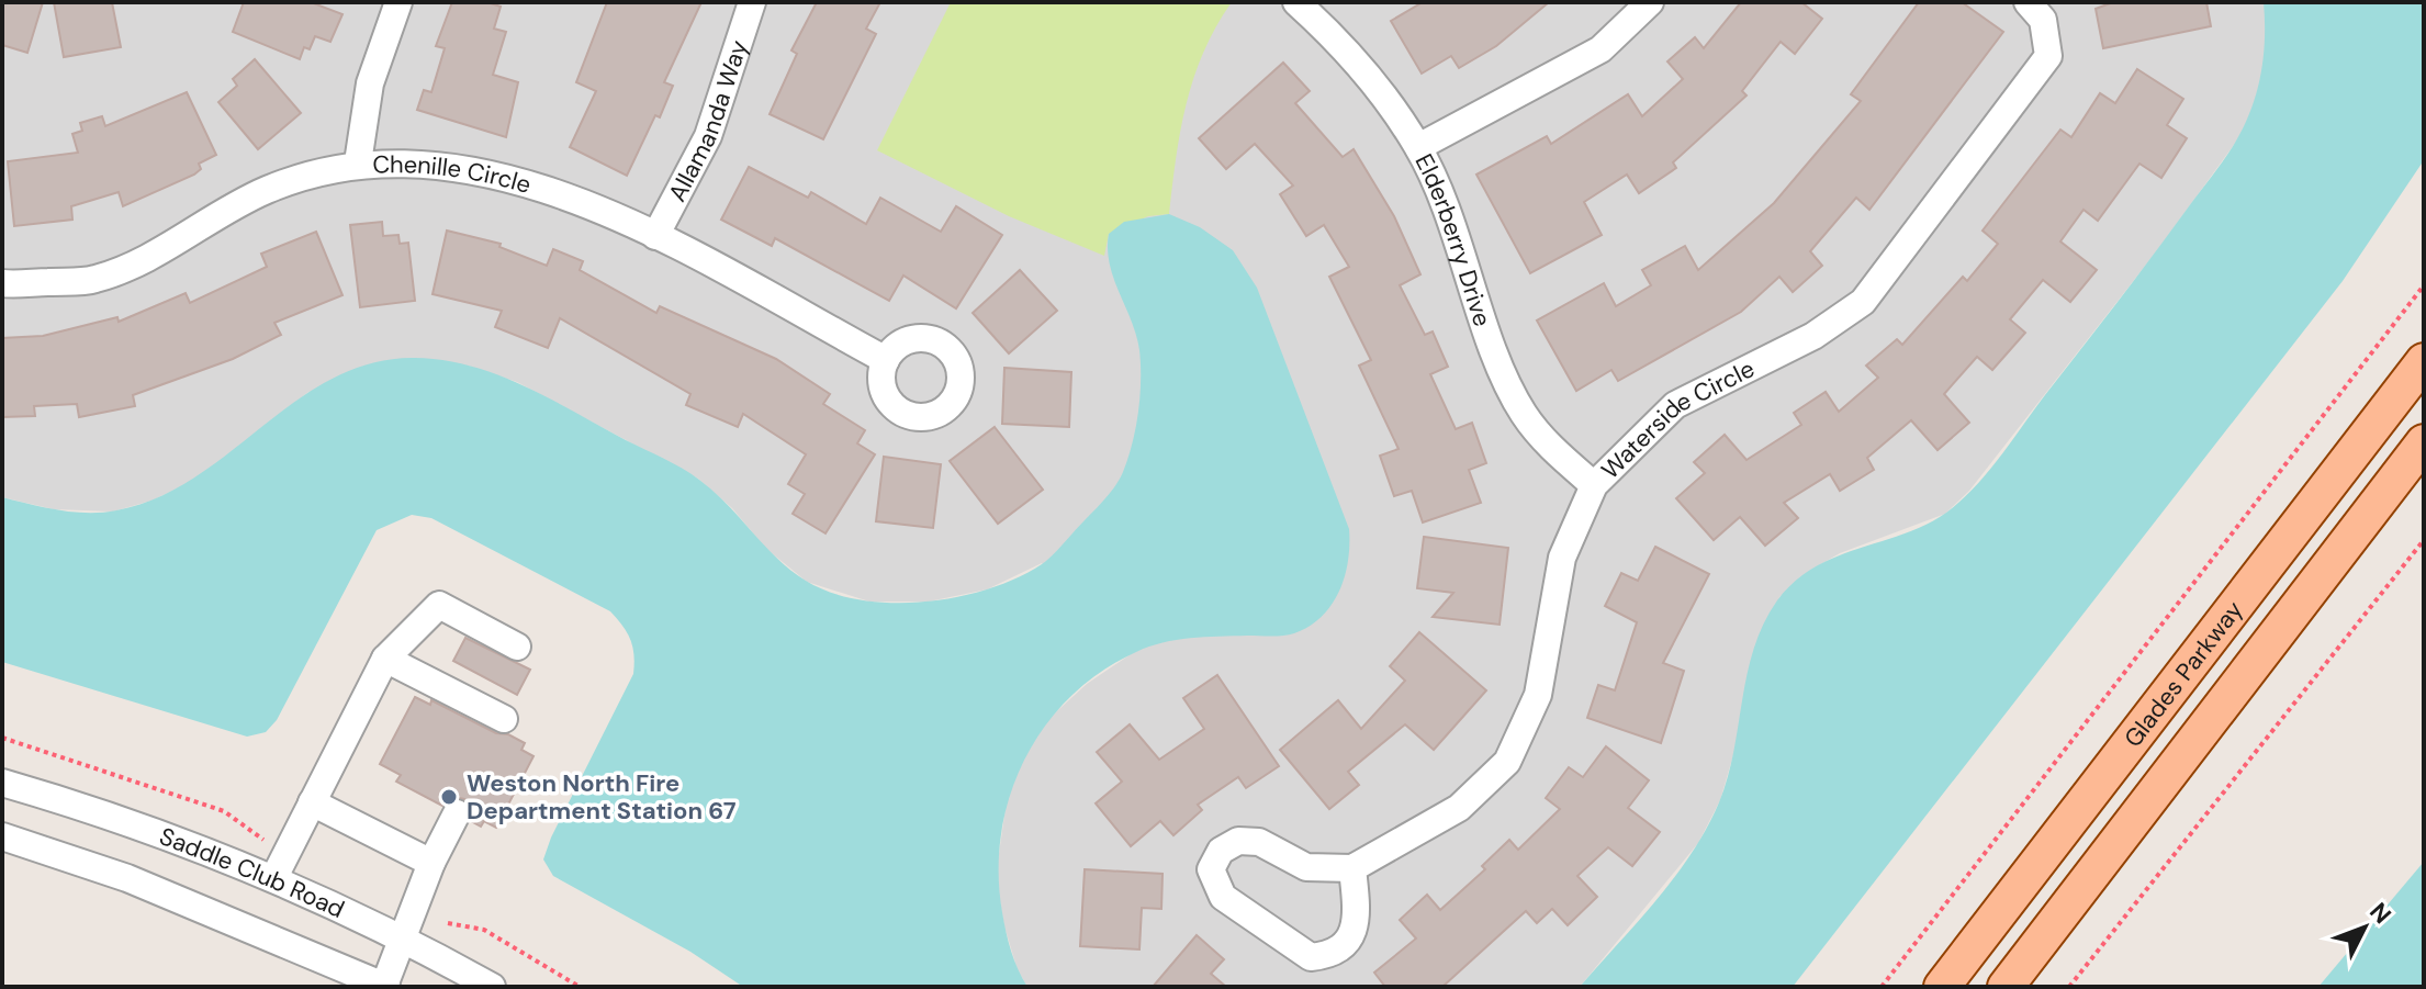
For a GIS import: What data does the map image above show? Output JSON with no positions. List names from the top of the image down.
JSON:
{
  "streets": {
    "main road": ["Glades Parkway"],
    "street": [
      "Allamanda Way",
      "Chenille Circle",
      "Elderberry Drive",
      "Waterside Circle",
      "Saddle Club Road"
    ]
  },
  "crossings": [
    ["Allamanda Way", "Chenille Circle"],
    ["Elderberry Drive", "Waterside Circle"]
  ],
  "places": ["Weston North Fire Department Station 67"],
  "north": "top right"
}
